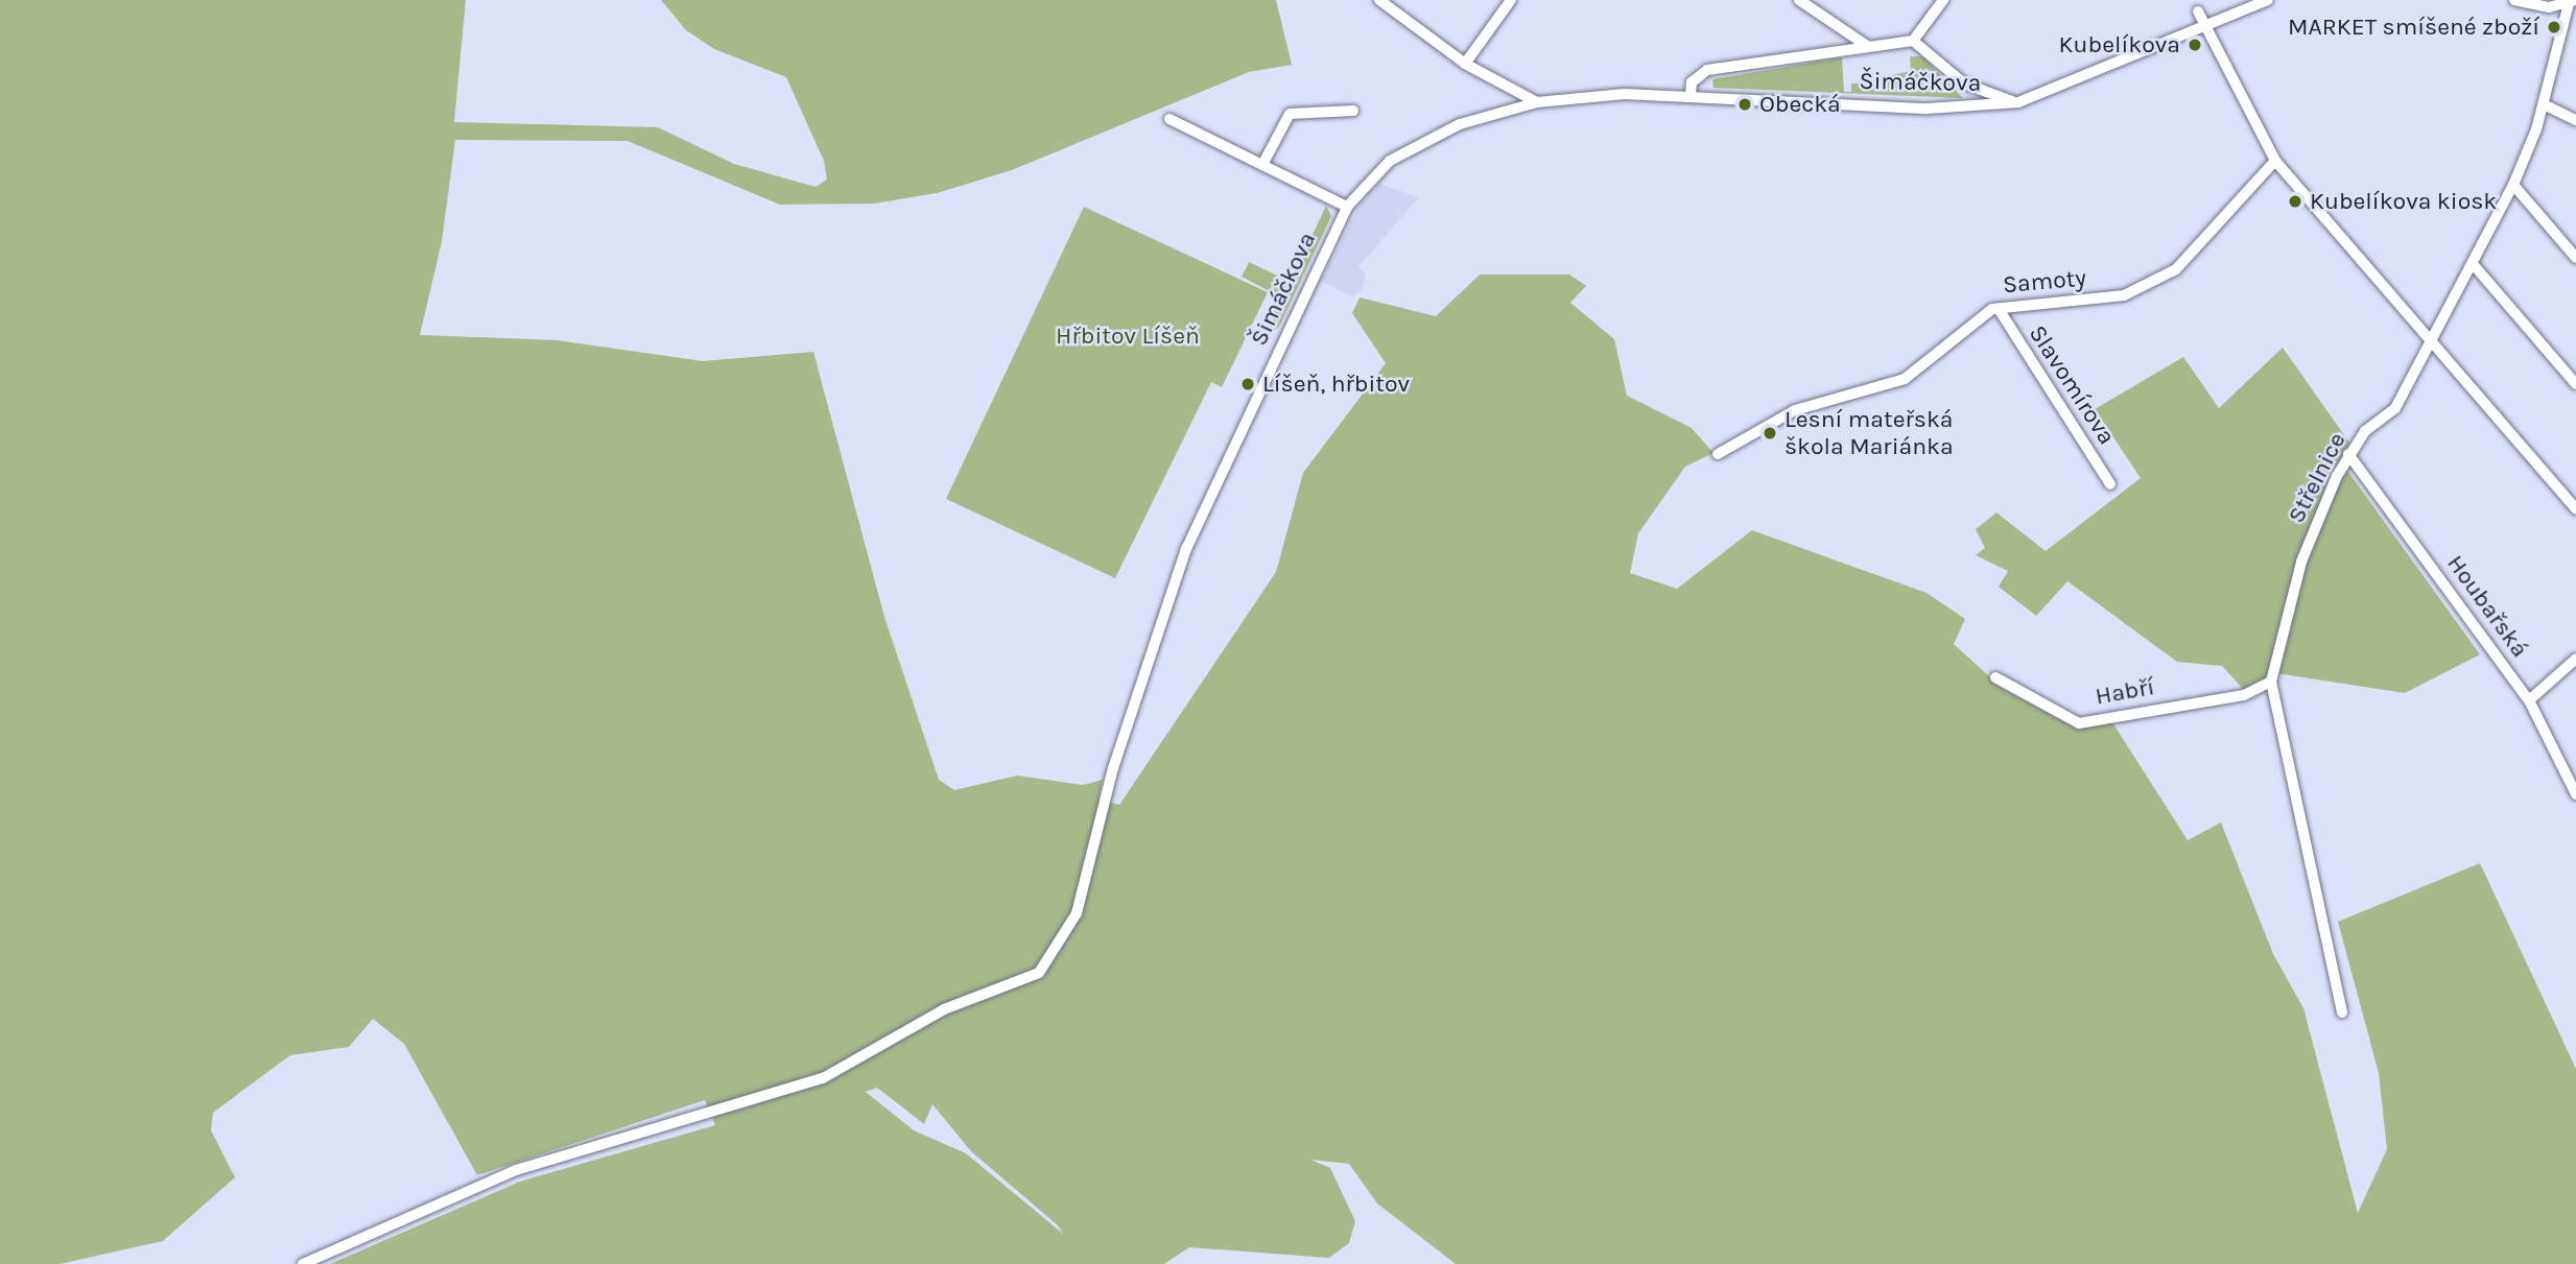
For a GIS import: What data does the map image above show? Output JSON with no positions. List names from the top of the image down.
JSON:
{
  "streets": {
    "street": [
      "Šimáčkova",
      "Samoty",
      "Slavomírova",
      "Střelnice",
      "Houbařská",
      "Habří"
    ]
  },
  "crossings": [
    ["Samoty", "Slavomírova"],
    ["Střelnice", "Houbařská"],
    ["Střelnice", "Habří"]
  ],
  "parks": ["Hřbitov Líšeň"],
  "places": [
    "MARKET smíšené zboží",
    "Kubelíkova",
    "Obecká",
    "Kubelíkova kiosk",
    "Líšeň, hřbitov",
    "Lesní mateřská škola Mariánka"
  ]
}
